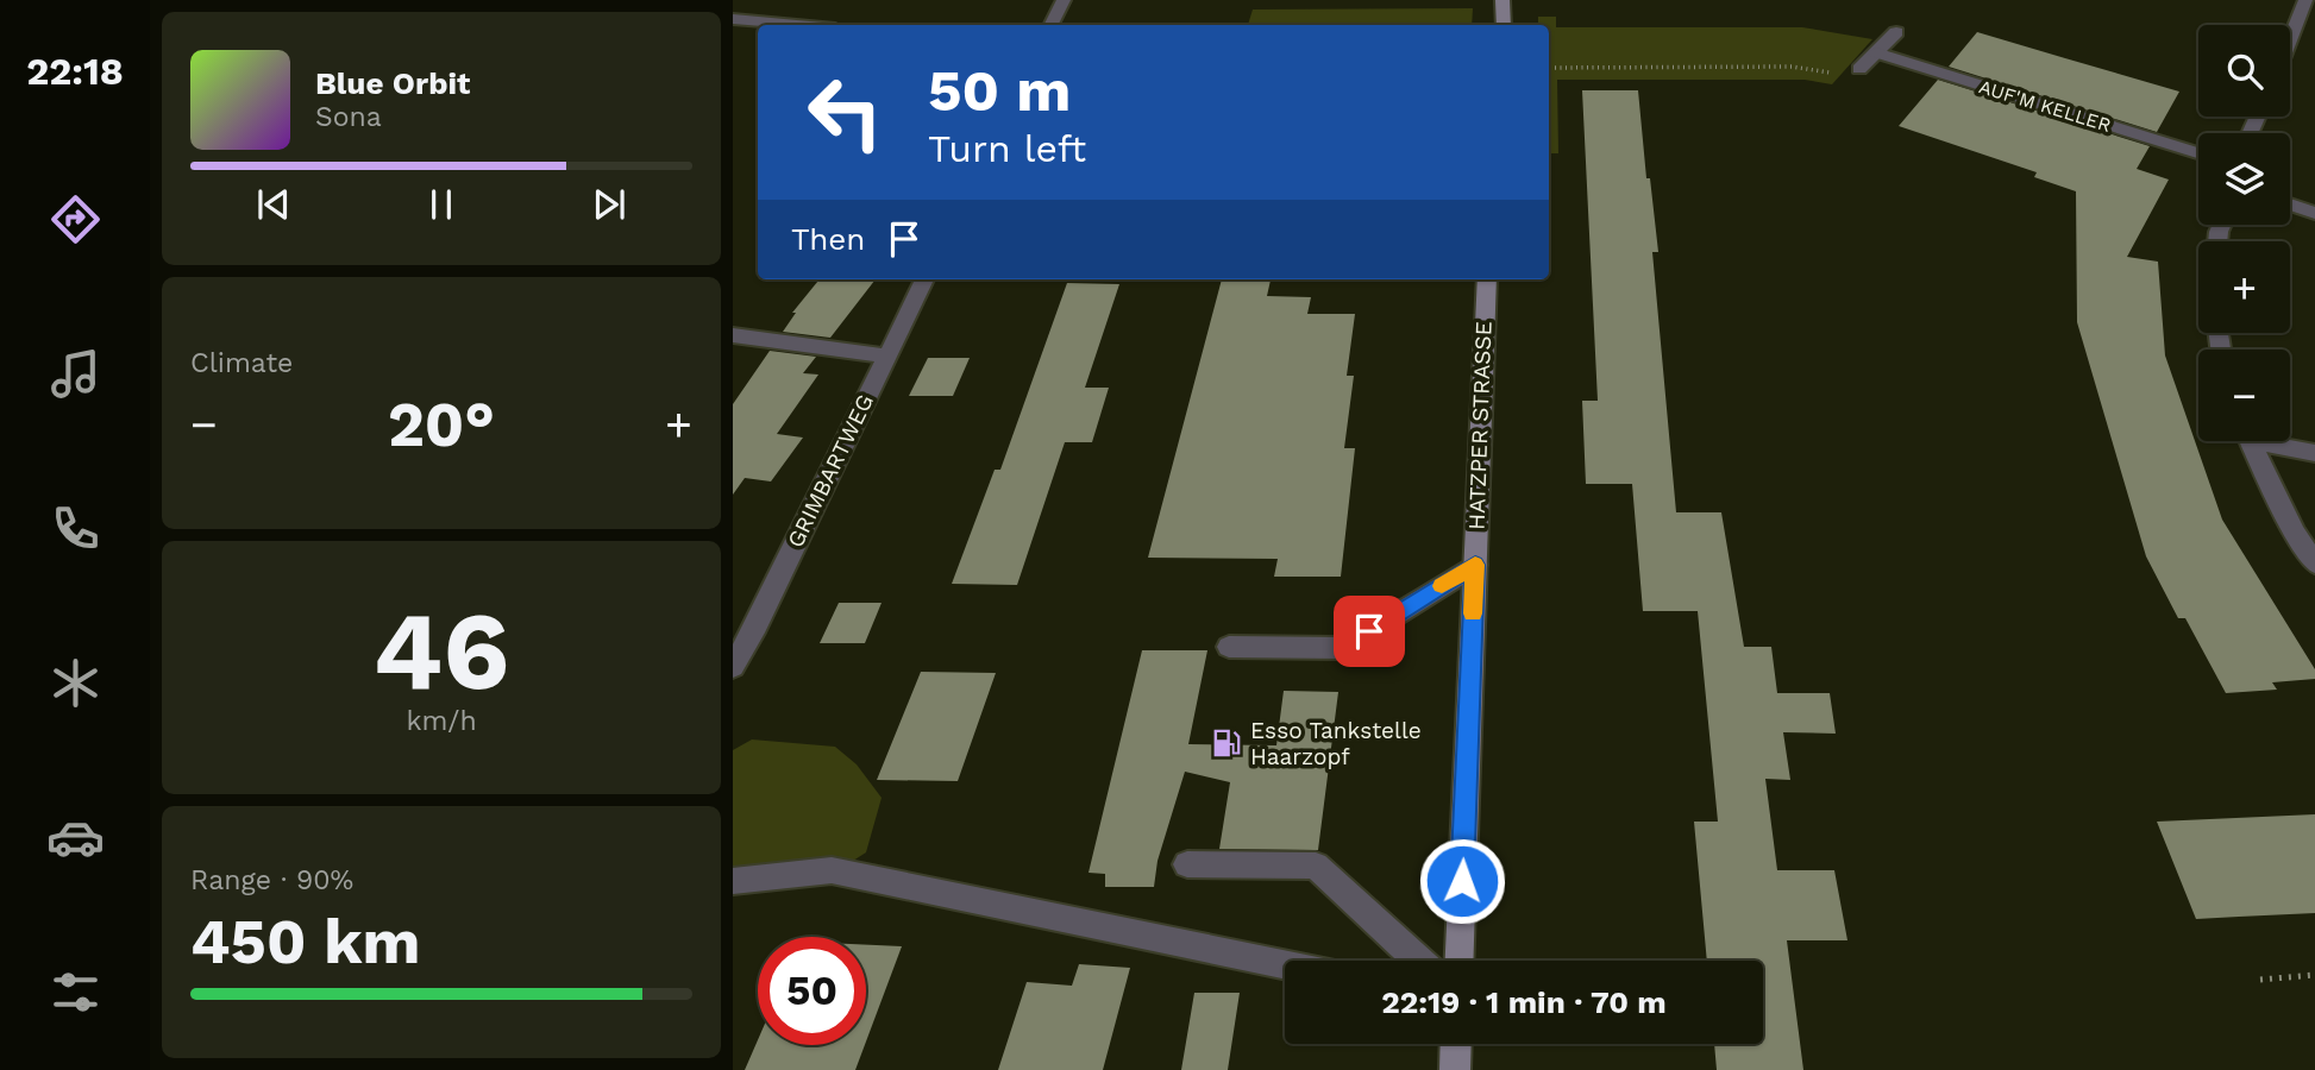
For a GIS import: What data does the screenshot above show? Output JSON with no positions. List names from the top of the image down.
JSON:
{
  "streets": {
    "main road": ["HATZPER STRASSE"],
    "street": ["AUF'M KELLER", "GRIMBARTWEG"]
  },
  "places": {
    "fuel station": ["Esso Tankstelle Haarzopf"]
  },
  "page": {
    "tabs": "22:18",
    "map_buttons": ["+", "−"],
    "turn": ["50 m", "Turn left"],
    "song": ["Blue Orbit", "Sona"],
    "then": "Then",
    "tile": [
      "Climate",
      ["46", "km/h"],
      ["Range · 90%", "450 km"]
    ],
    "heat": ["−", "20°", "+"],
    "limit": "50",
    "trip": "22:19 · 1 min · 70 m"
  }
}
